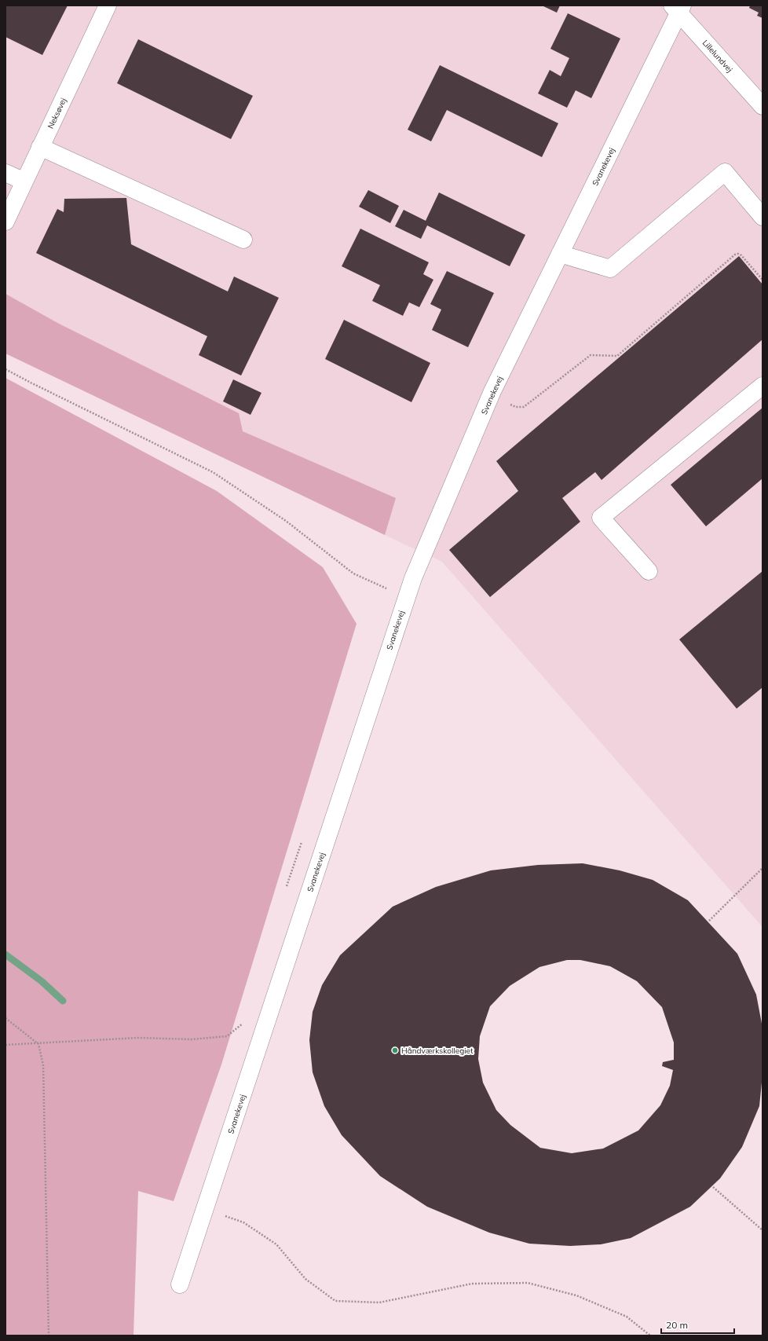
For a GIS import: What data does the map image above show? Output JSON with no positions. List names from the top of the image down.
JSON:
{
  "streets": {
    "street": ["Lillelundvej", "Neksøvej", "Svanekevej"]
  },
  "crossings": [
    ["Lillelundvej", "Svanekevej"]
  ],
  "places": ["Håndværkskollegiet"],
  "scale_bar": "20 m"
}
